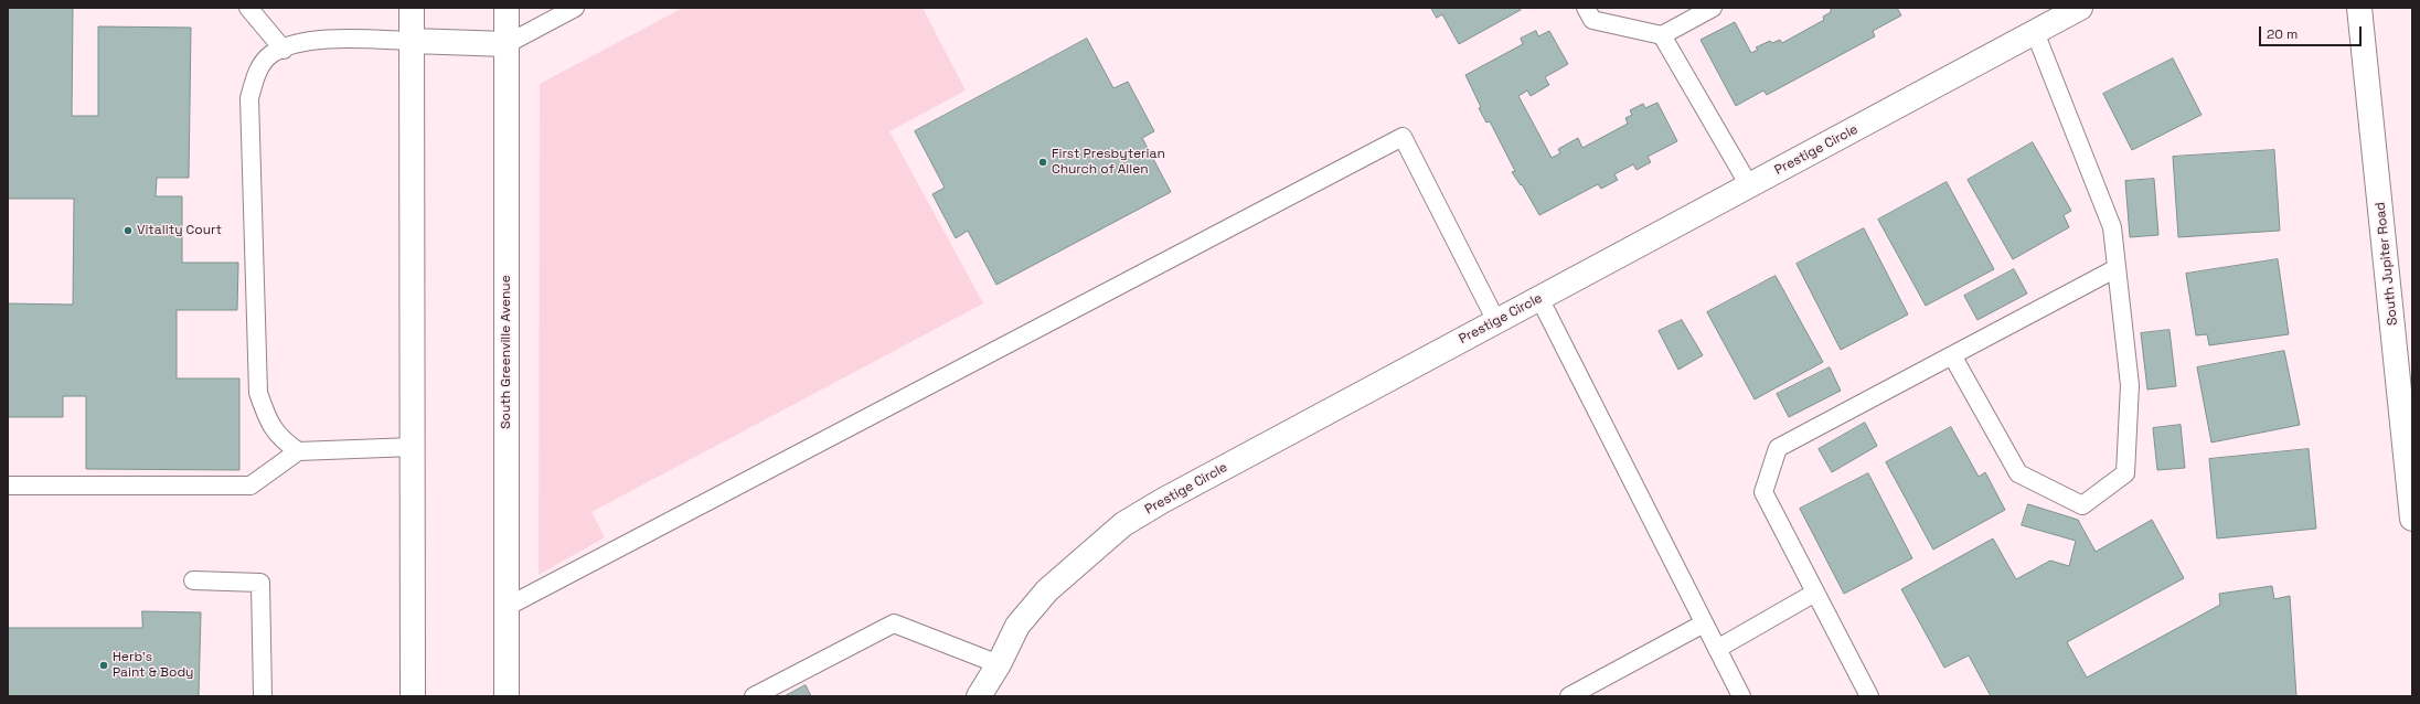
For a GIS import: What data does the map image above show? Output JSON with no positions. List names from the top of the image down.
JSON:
{
  "streets": {
    "street": ["Prestige Circle", "South Jupiter Road", "South Greenville Avenue"]
  },
  "places": ["First Presbyterian Church of Allen", "Vitality Court", "Herb's Paint & Body"],
  "scale_bar": "20 m"
}
